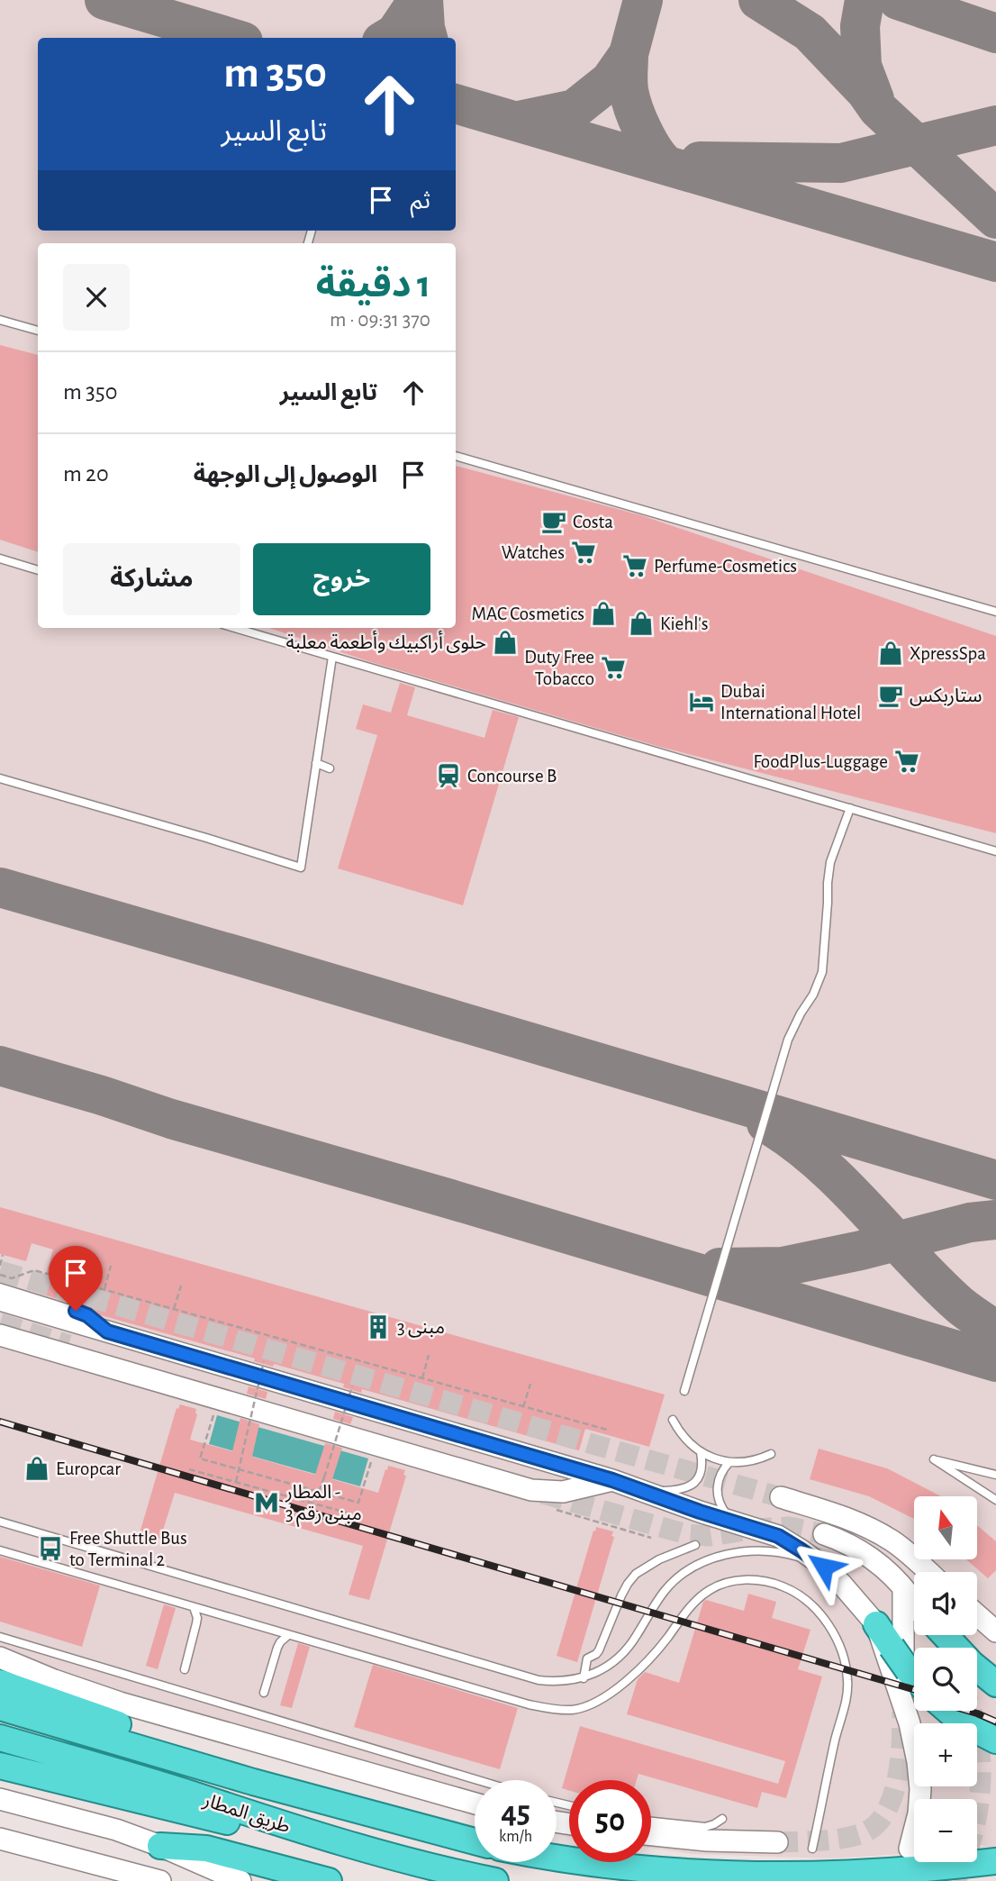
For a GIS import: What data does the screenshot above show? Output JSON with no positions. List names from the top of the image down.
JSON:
{
  "streets": {
    "highway": ["طريق المطار"]
  },
  "places": {
    "cafe": ["Costa", "ستاربكس"],
    "supermarket": [
      "Watches",
      "Perfume-Cosmetics",
      "Duty Free Tobacco",
      "FoodPlus-Luggage"
    ],
    "shop": [
      "MAC Cosmetics",
      "Kiehl's",
      "حلوى أراكبيك وأطعمة معلبة",
      "XpressSpa",
      "Europcar"
    ],
    "hotel": ["Dubai International Hotel"],
    "station": ["Concourse B"],
    "building": ["مبنى 3"],
    "metro station": ["المطار - مبنى رقم 3"],
    "bus stop": ["Free Shuttle Bus to Terminal 2"]
  },
  "north": "top",
  "page": {
    "turn": ["350 m", "تابع السير"],
    "then": "ثم",
    "heading": ["1 دقيقة", "370 m · 09:31"],
    "list": [
      {
        "name": "تابع السير",
        "value": "350 m"
      },
      {
        "name": "الوصول إلى الوجهة",
        "value": "20 m"
      }
    ],
    "buttons": ["خروج", "مشاركة"],
    "map_buttons": ["+", "−"],
    "speed": "45 km/h",
    "limit": "50"
  }
}
